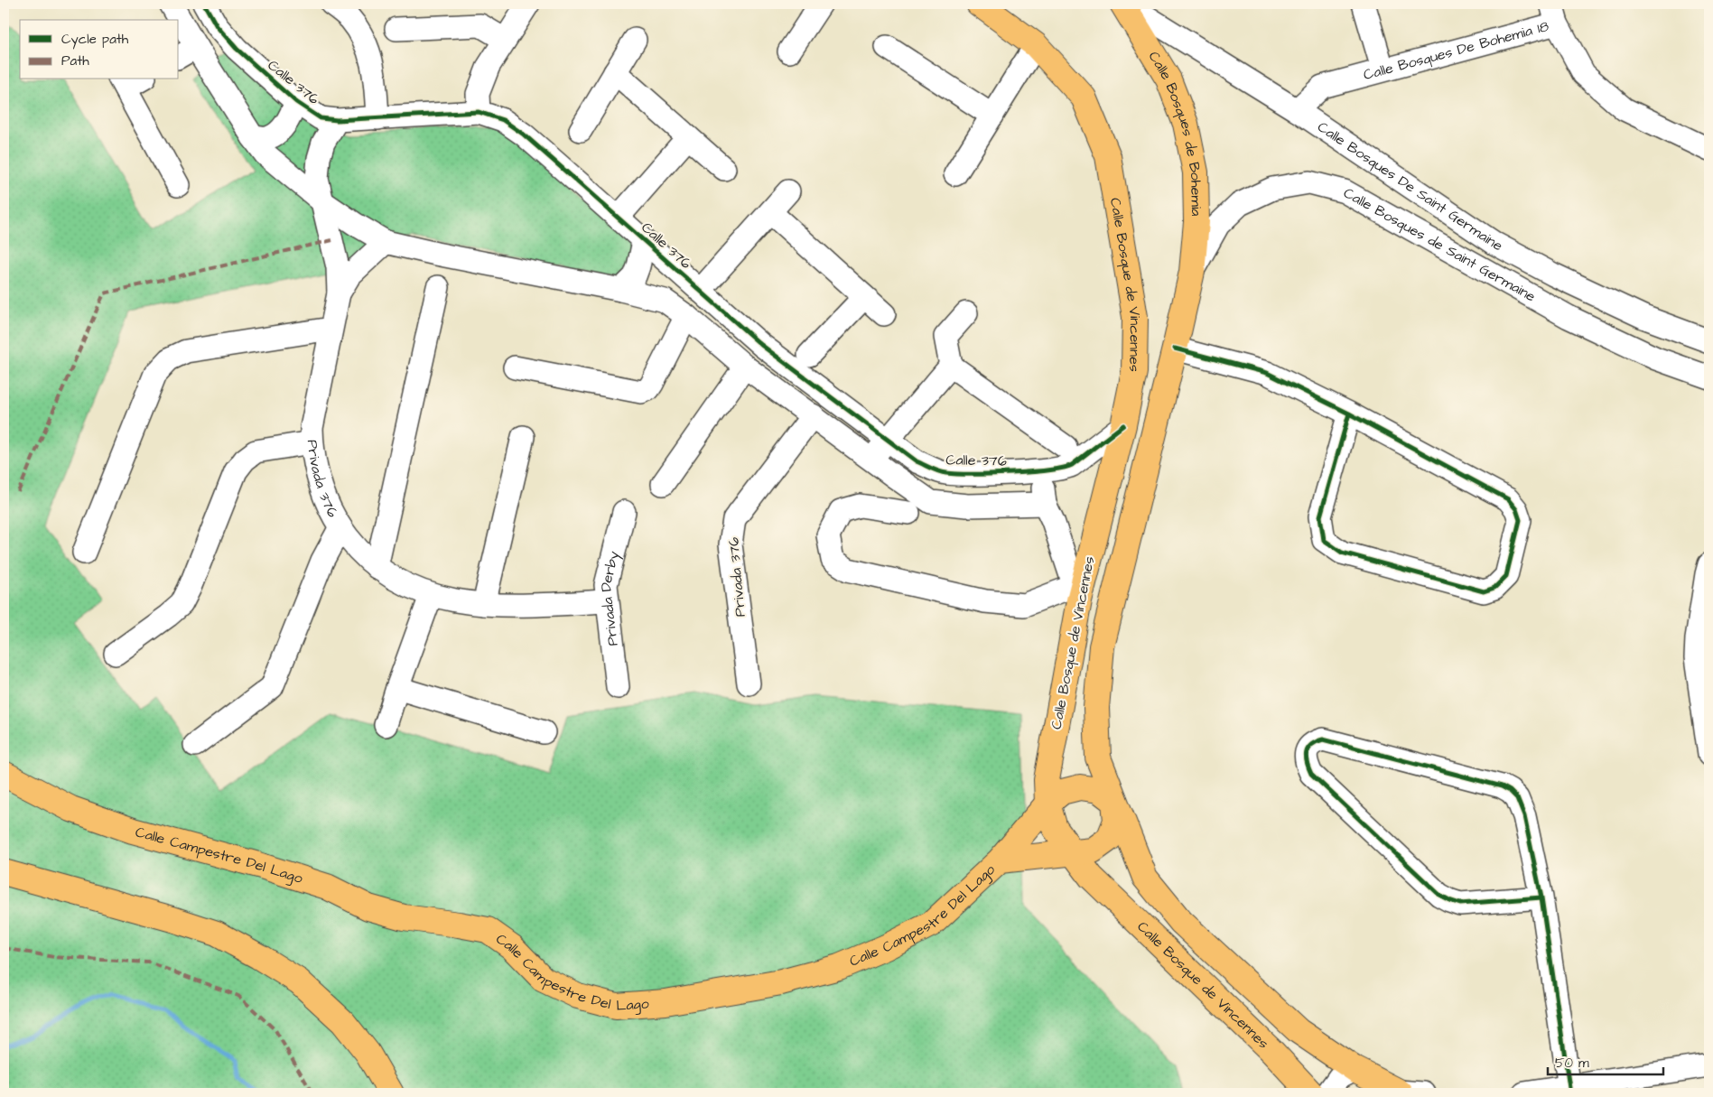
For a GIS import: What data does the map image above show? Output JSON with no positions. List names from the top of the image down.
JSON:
{
  "streets": {
    "main road": ["Calle Bosques de Bohemia", "Calle Bosque de Vincennes", "Calle Campestre Del Lago"],
    "street": [
      "Calle Bosques De Bohemia 18",
      "Calle 376",
      "Calle Bosques De Saint Germaine",
      "Calle Bosques de Saint Germaine",
      "Privada 376",
      "Privada Derby"
    ]
  },
  "crossings": [
    ["Calle Bosques De Bohemia 18", "Calle Bosques De Saint Germaine"],
    ["Calle 376", "Calle Bosque de Vincennes"],
    ["Calle Bosques de Bohemia", "Calle Bosques De Saint Germaine"],
    ["Calle Bosques de Bohemia", "Calle Bosques de Saint Germaine"],
    ["Calle Bosques de Bohemia", "Calle Bosque de Vincennes"],
    ["Calle Bosques de Saint Germaine", "Calle Bosque de Vincennes"],
    ["Calle Bosque de Vincennes", "Calle Campestre Del Lago"],
    ["Privada 376", "Privada Derby"]
  ],
  "legend": ["Cycle path", "Path"],
  "scale_bar": "50 m"
}
